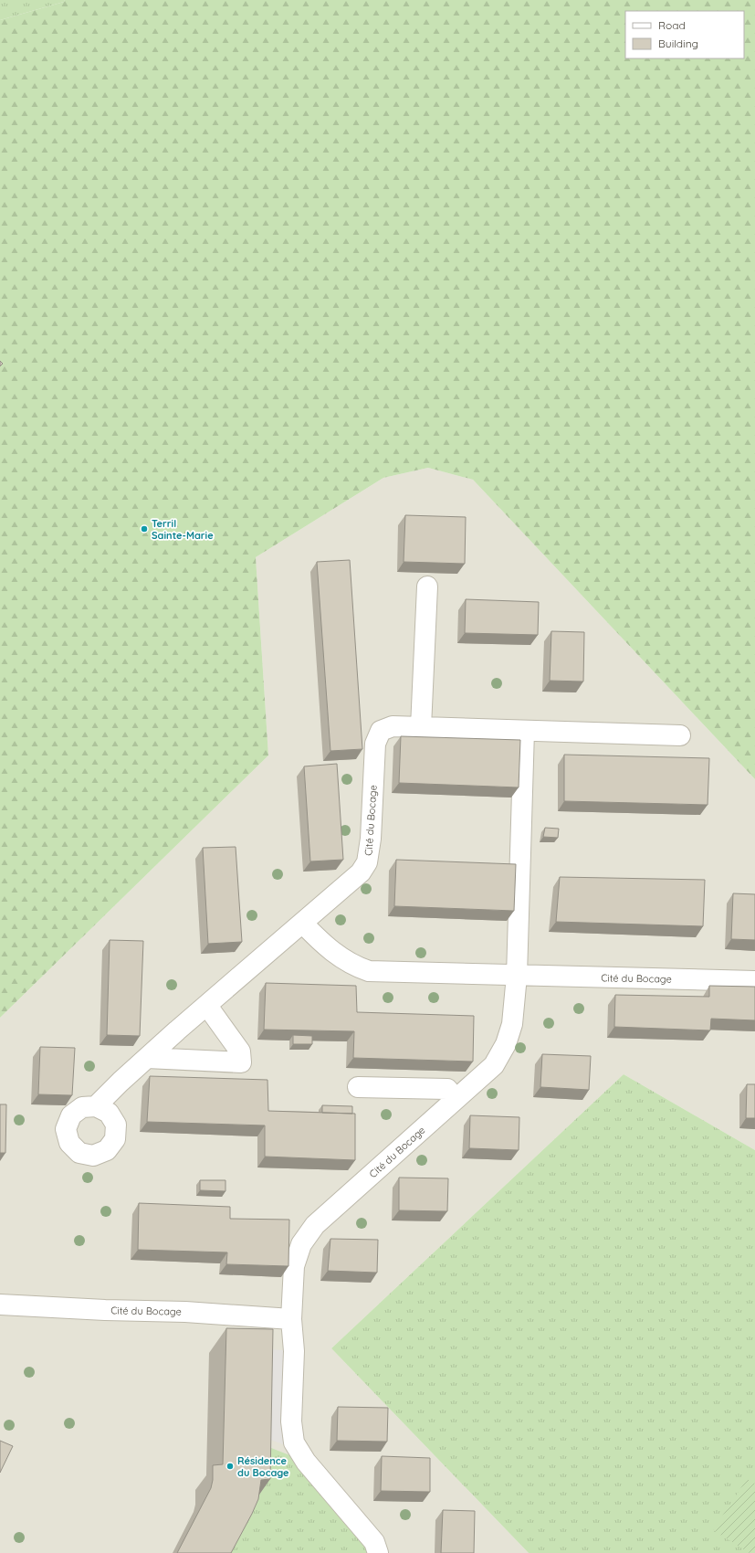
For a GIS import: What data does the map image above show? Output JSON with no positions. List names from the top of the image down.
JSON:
{
  "streets": {
    "street": ["Cité du Bocage"]
  },
  "places": ["Terril Sainte-Marie", "Résidence du Bocage"],
  "legend": ["Road", "Building"]
}
